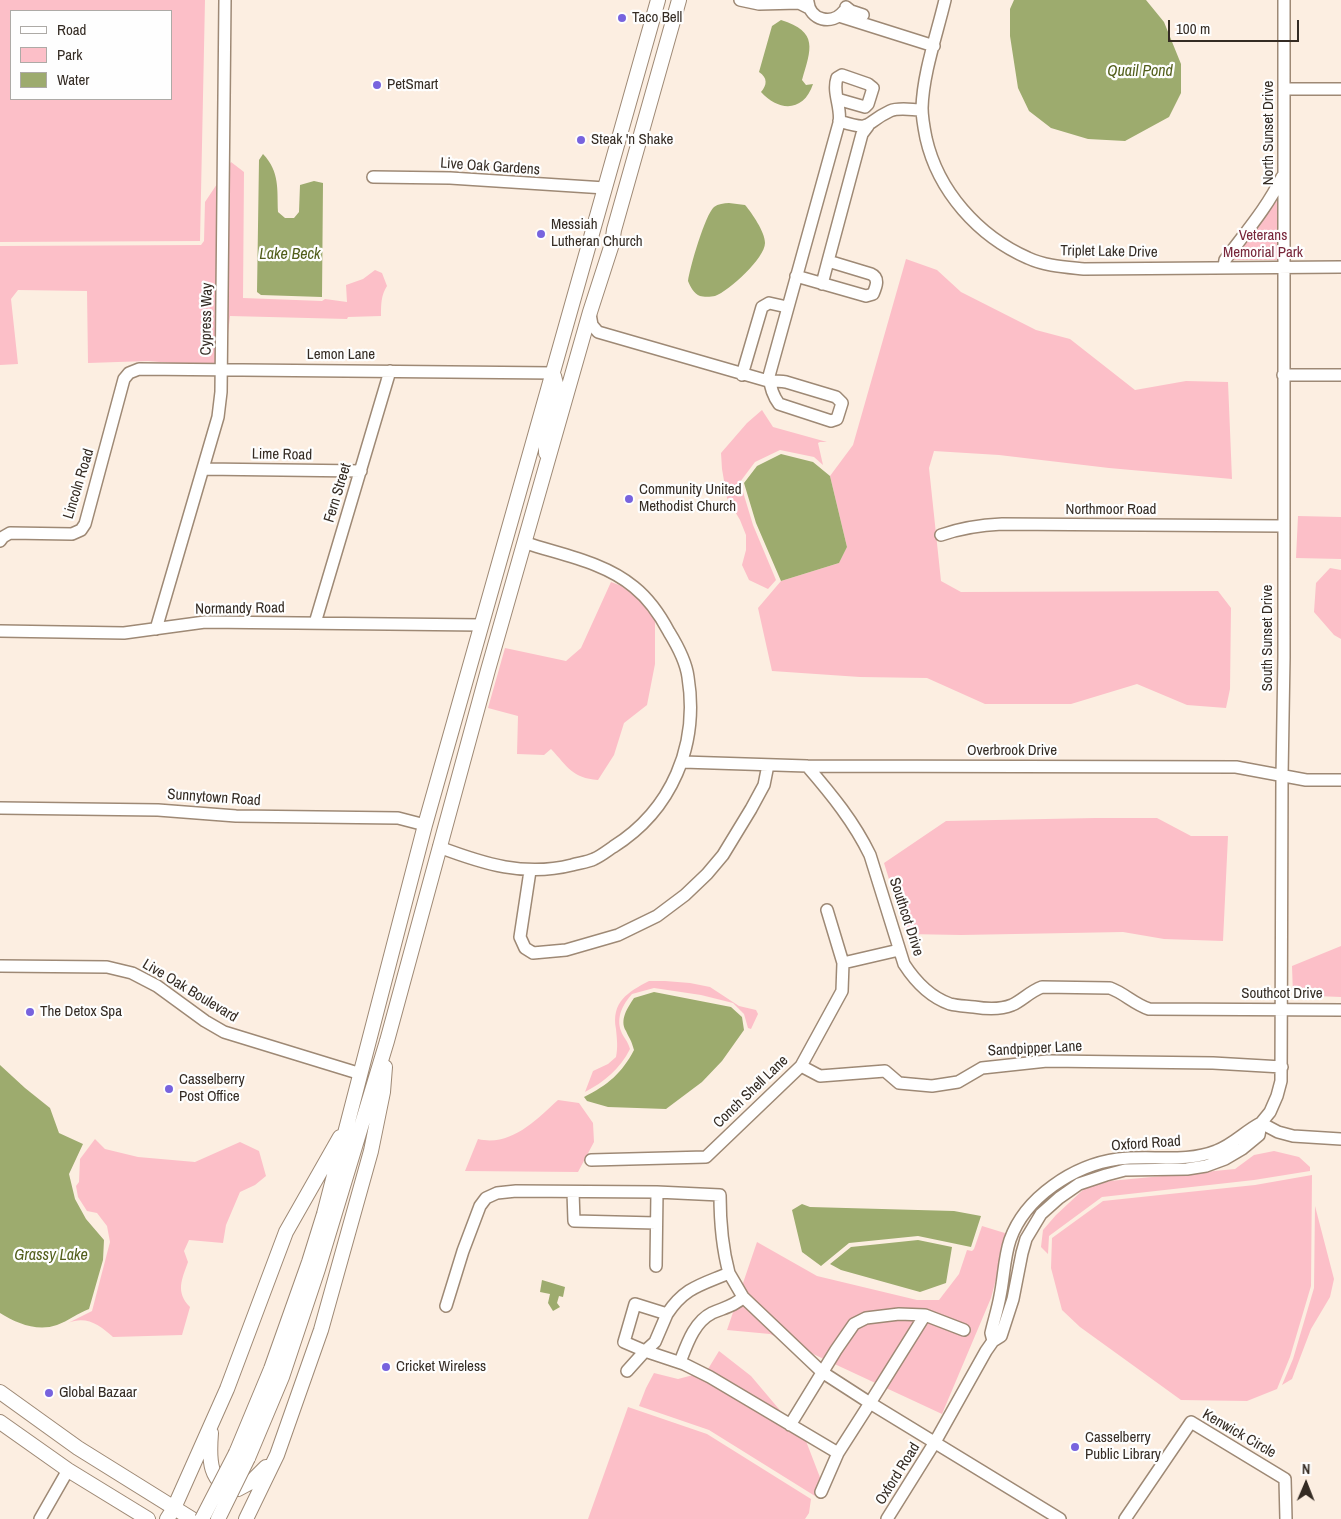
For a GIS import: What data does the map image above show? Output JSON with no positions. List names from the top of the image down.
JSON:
{
  "streets": {
    "street": [
      "North Sunset Drive",
      "Live Oak Gardens",
      "Triplet Lake Drive",
      "Cypress Way",
      "Lemon Lane",
      "Lime Road",
      "Lincoln Road",
      "Fern Street",
      "Northmoor Road",
      "Normandy Road",
      "South Sunset Drive",
      "Overbrook Drive",
      "Sunnytown Road",
      "Southcot Drive",
      "Live Oak Boulevard",
      "Sandpipper Lane",
      "Conch Shell Lane",
      "Oxford Road",
      "Kenwick Circle"
    ]
  },
  "crossings": [
    ["North Sunset Drive", "Triplet Lake Drive"],
    ["North Sunset Drive", "South Sunset Drive"],
    ["Triplet Lake Drive", "South Sunset Drive"],
    ["Cypress Way", "Lemon Lane"],
    ["Cypress Way", "Lime Road"],
    ["Cypress Way", "Normandy Road"],
    ["Lemon Lane", "Lincoln Road"],
    ["Lemon Lane", "Fern Street"],
    ["Lime Road", "Fern Street"],
    ["Fern Street", "Normandy Road"],
    ["Northmoor Road", "South Sunset Drive"],
    ["South Sunset Drive", "Overbrook Drive"],
    ["South Sunset Drive", "Southcot Drive"],
    ["South Sunset Drive", "Oxford Road"],
    ["Overbrook Drive", "Southcot Drive"],
    ["Southcot Drive", "Oxford Road"],
    ["Sandpipper Lane", "Conch Shell Lane"],
    ["Sandpipper Lane", "Oxford Road"]
  ],
  "water": ["Quail Pond", "Lake Beck", "Grassy Lake"],
  "parks": ["Veterans Memorial Park"],
  "places": [
    "Taco Bell",
    "PetSmart",
    "Steak 'n Shake",
    "Messiah Lutheran Church",
    "Community United Methodist Church",
    "The Detox Spa",
    "Casselberry Post Office",
    "Cricket Wireless",
    "Global Bazaar",
    "Casselberry Public Library"
  ],
  "legend": ["Road", "Park", "Water"],
  "scale_bar": "100 m",
  "north": "top"
}
